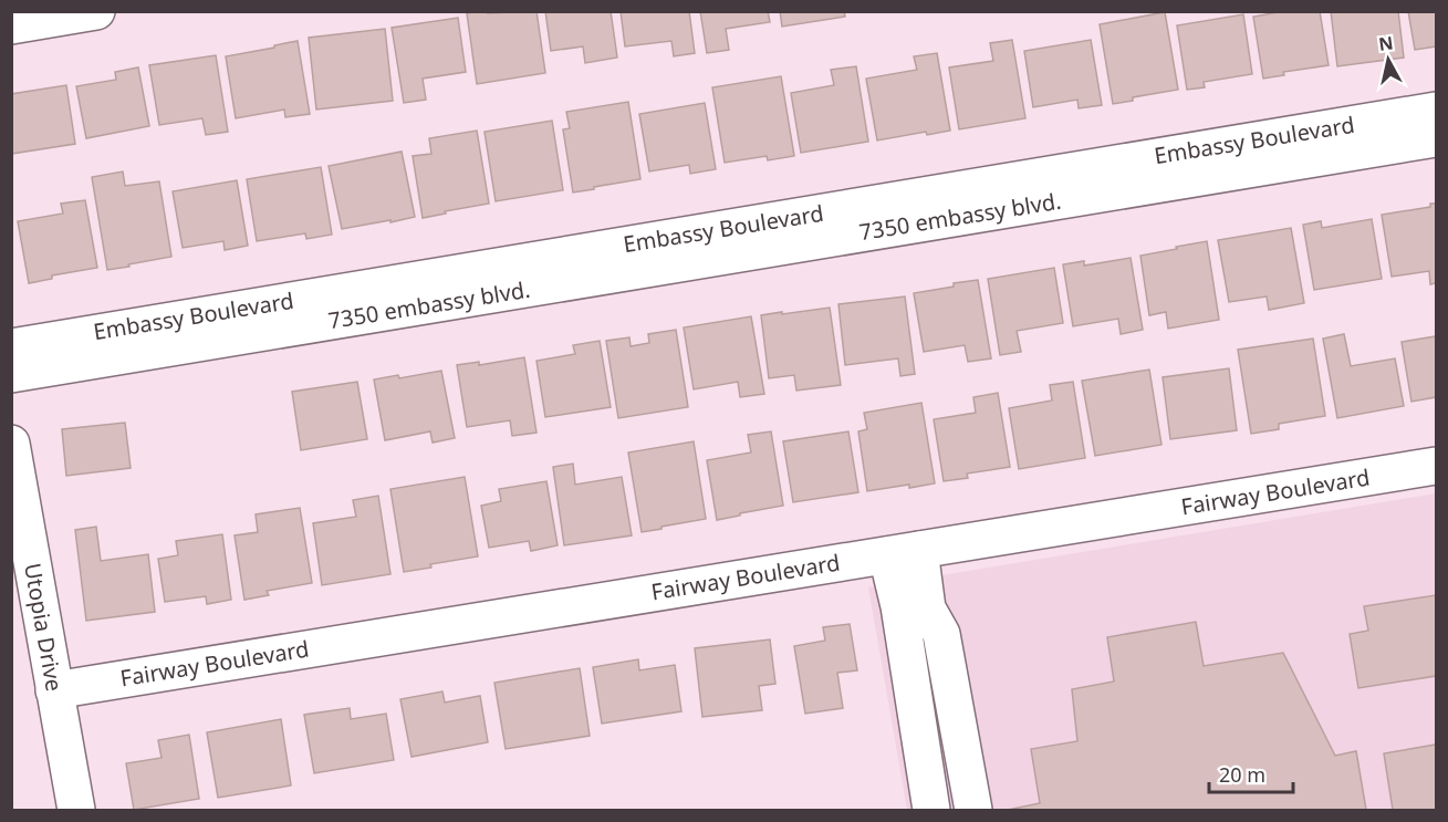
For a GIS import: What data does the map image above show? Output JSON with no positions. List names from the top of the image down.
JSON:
{
  "streets": {
    "street": [
      "Embassy Boulevard",
      "7350 embassy blvd.",
      "Fairway Boulevard",
      "Utopia Drive"
    ]
  },
  "crossings": [
    ["Fairway Boulevard", "Utopia Drive"]
  ],
  "scale_bar": "20 m",
  "north": "top"
}
